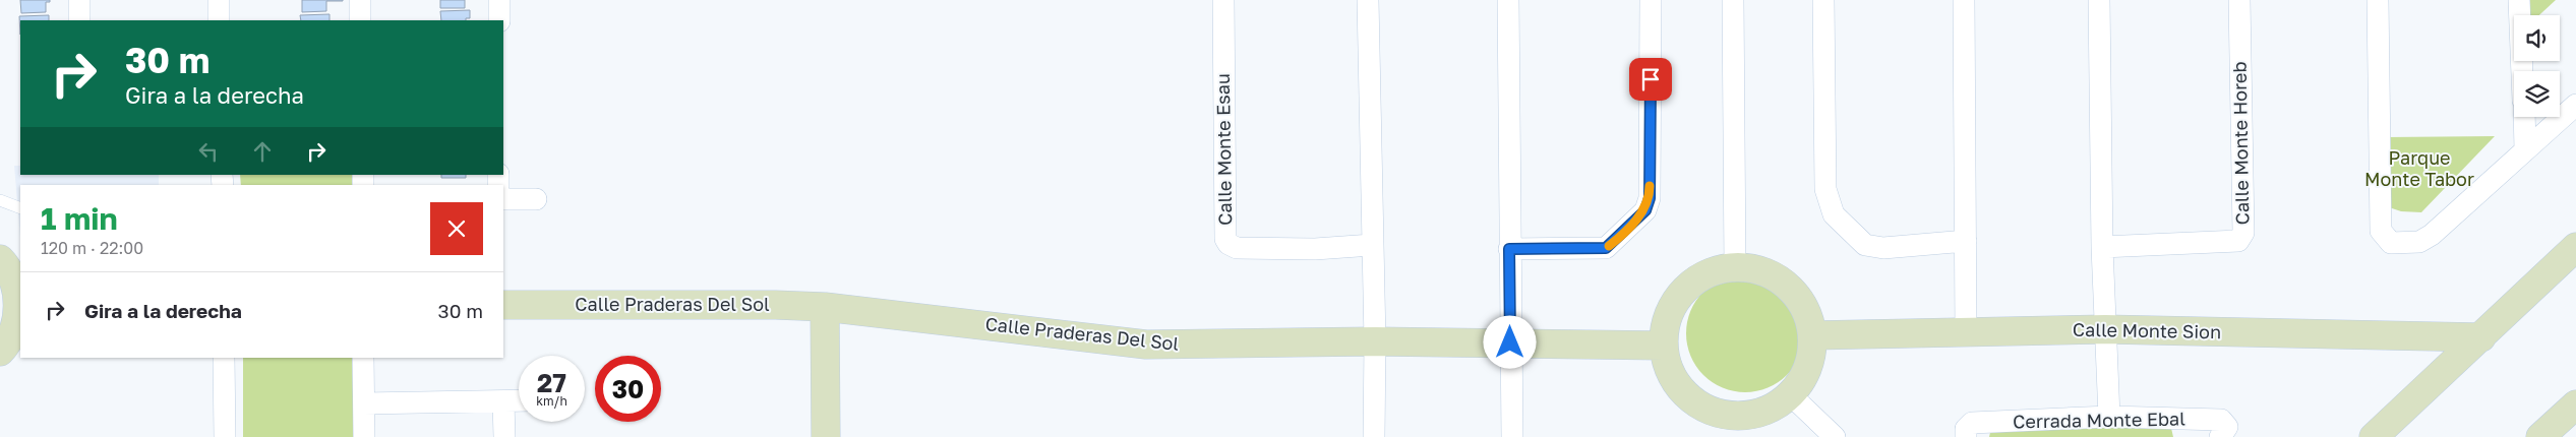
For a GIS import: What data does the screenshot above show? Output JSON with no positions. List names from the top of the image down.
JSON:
{
  "streets": {
    "street": [
      "Calle Monte Horeb",
      "Calle Monte Esau",
      "Calle Praderas Del Sol",
      "Calle Monte Sion",
      "Cerrada Monte Ebal"
    ]
  },
  "crossings": [
    ["Calle Praderas Del Sol", "Calle Monte Sion"]
  ],
  "parks": ["Parque Monte Tabor"],
  "page": {
    "turn": ["30 m", "Gira a la derecha"],
    "heading": ["1 min", "120 m · 22:00"],
    "list": [
      {
        "name": "Gira a la derecha",
        "value": "30 m"
      }
    ],
    "speed": "27 km/h",
    "limit": "30"
  }
}
